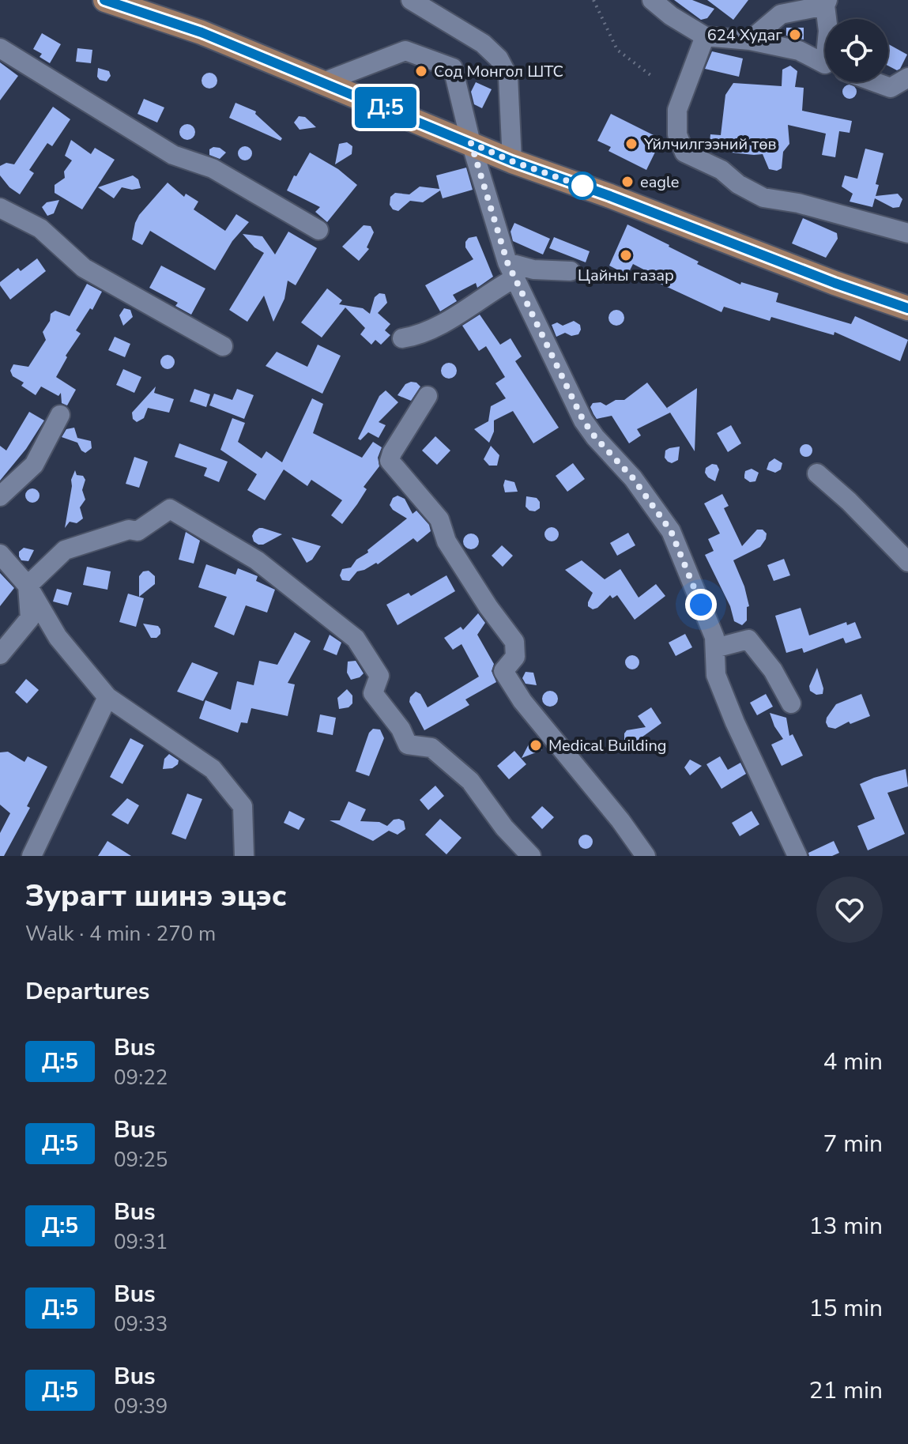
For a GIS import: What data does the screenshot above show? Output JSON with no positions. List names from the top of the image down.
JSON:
{
  "places": [
    "624 Худаг",
    "Сод Монгол ШТС",
    "Үйлчилгээний төв",
    "eagle",
    "Цайны газар",
    "Medical Building"
  ],
  "lines": ["bus line Д:5"],
  "page": {
    "on_map": "Д:5",
    "heading": [
      ["Зурагт шинэ эцэс", "Walk · 4 min · 270 m"],
      "Departures"
    ],
    "list": [
      {
        "mark": "Д:5",
        "name": "Bus",
        "note": "09:22",
        "value": "4 min"
      },
      {
        "mark": "Д:5",
        "name": "Bus",
        "note": "09:25",
        "value": "7 min"
      },
      {
        "mark": "Д:5",
        "name": "Bus",
        "note": "09:31",
        "value": "13 min"
      },
      {
        "mark": "Д:5",
        "name": "Bus",
        "note": "09:33",
        "value": "15 min"
      },
      {
        "mark": "Д:5",
        "name": "Bus",
        "note": "09:39",
        "value": "21 min"
      }
    ]
  }
}
